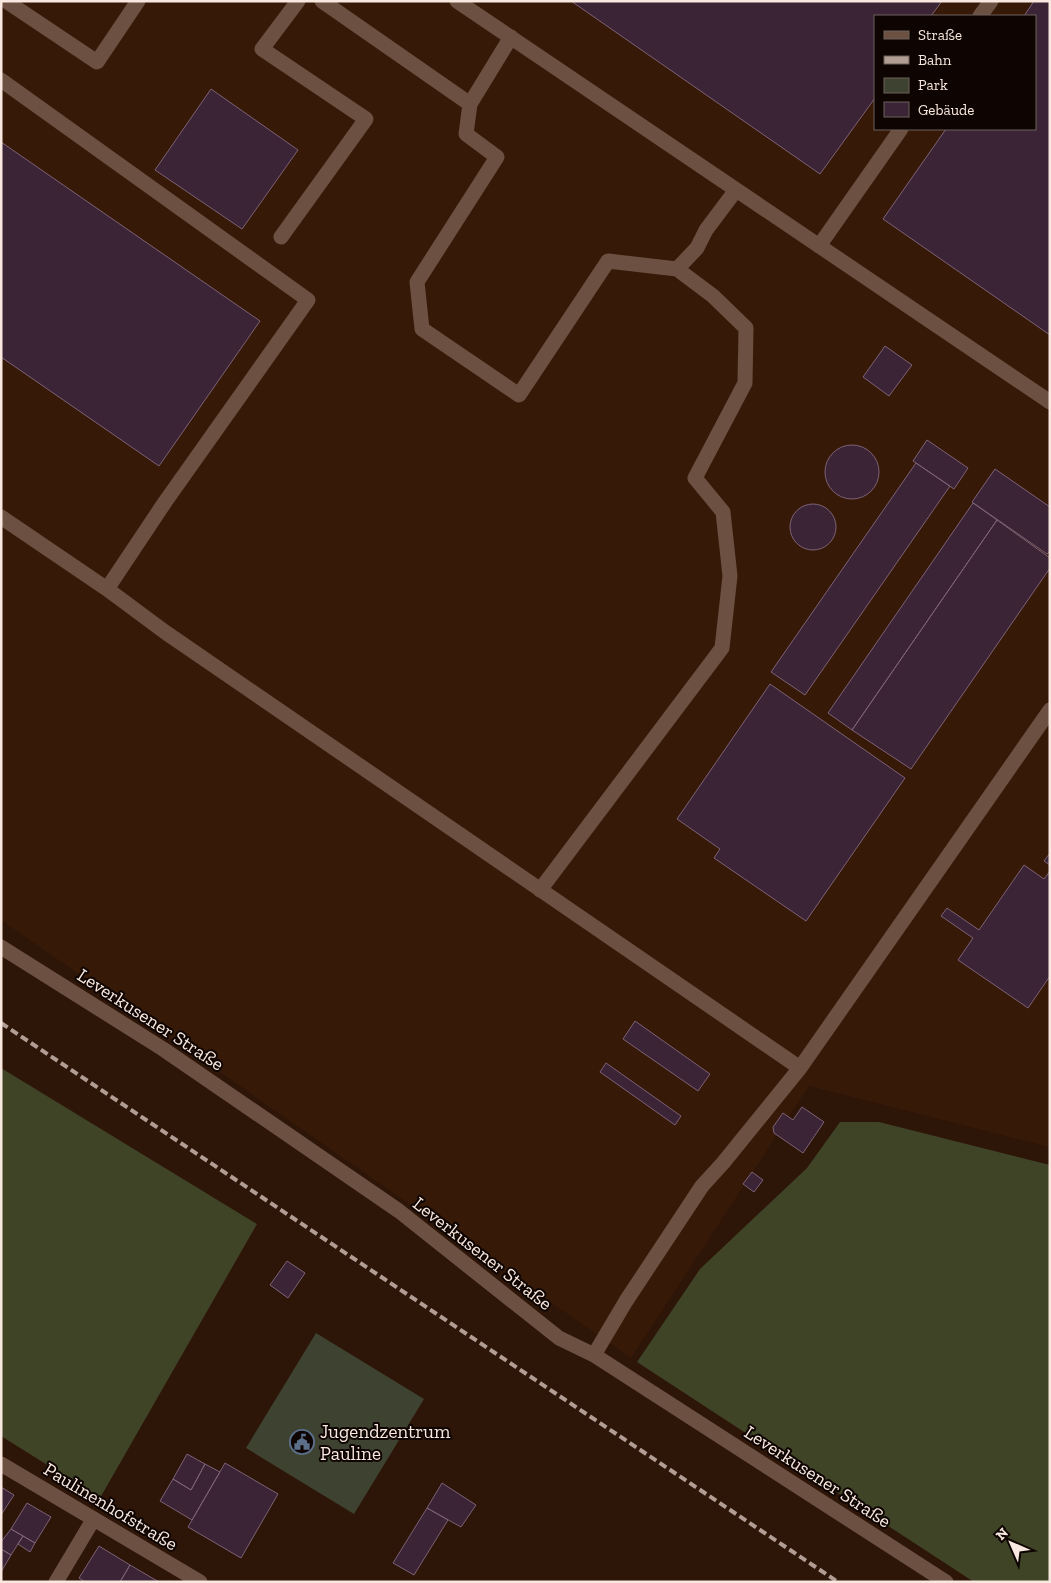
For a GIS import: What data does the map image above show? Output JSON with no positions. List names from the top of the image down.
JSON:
{
  "streets": {
    "street": ["Leverkusener Straße", "Paulinenhofstraße"]
  },
  "places": {
    "public building": ["Jugendzentrum Pauline"]
  },
  "legend": [
    "Straße",
    "Bahn",
    "Park",
    "Gebäude"
  ],
  "north": "top left"
}
